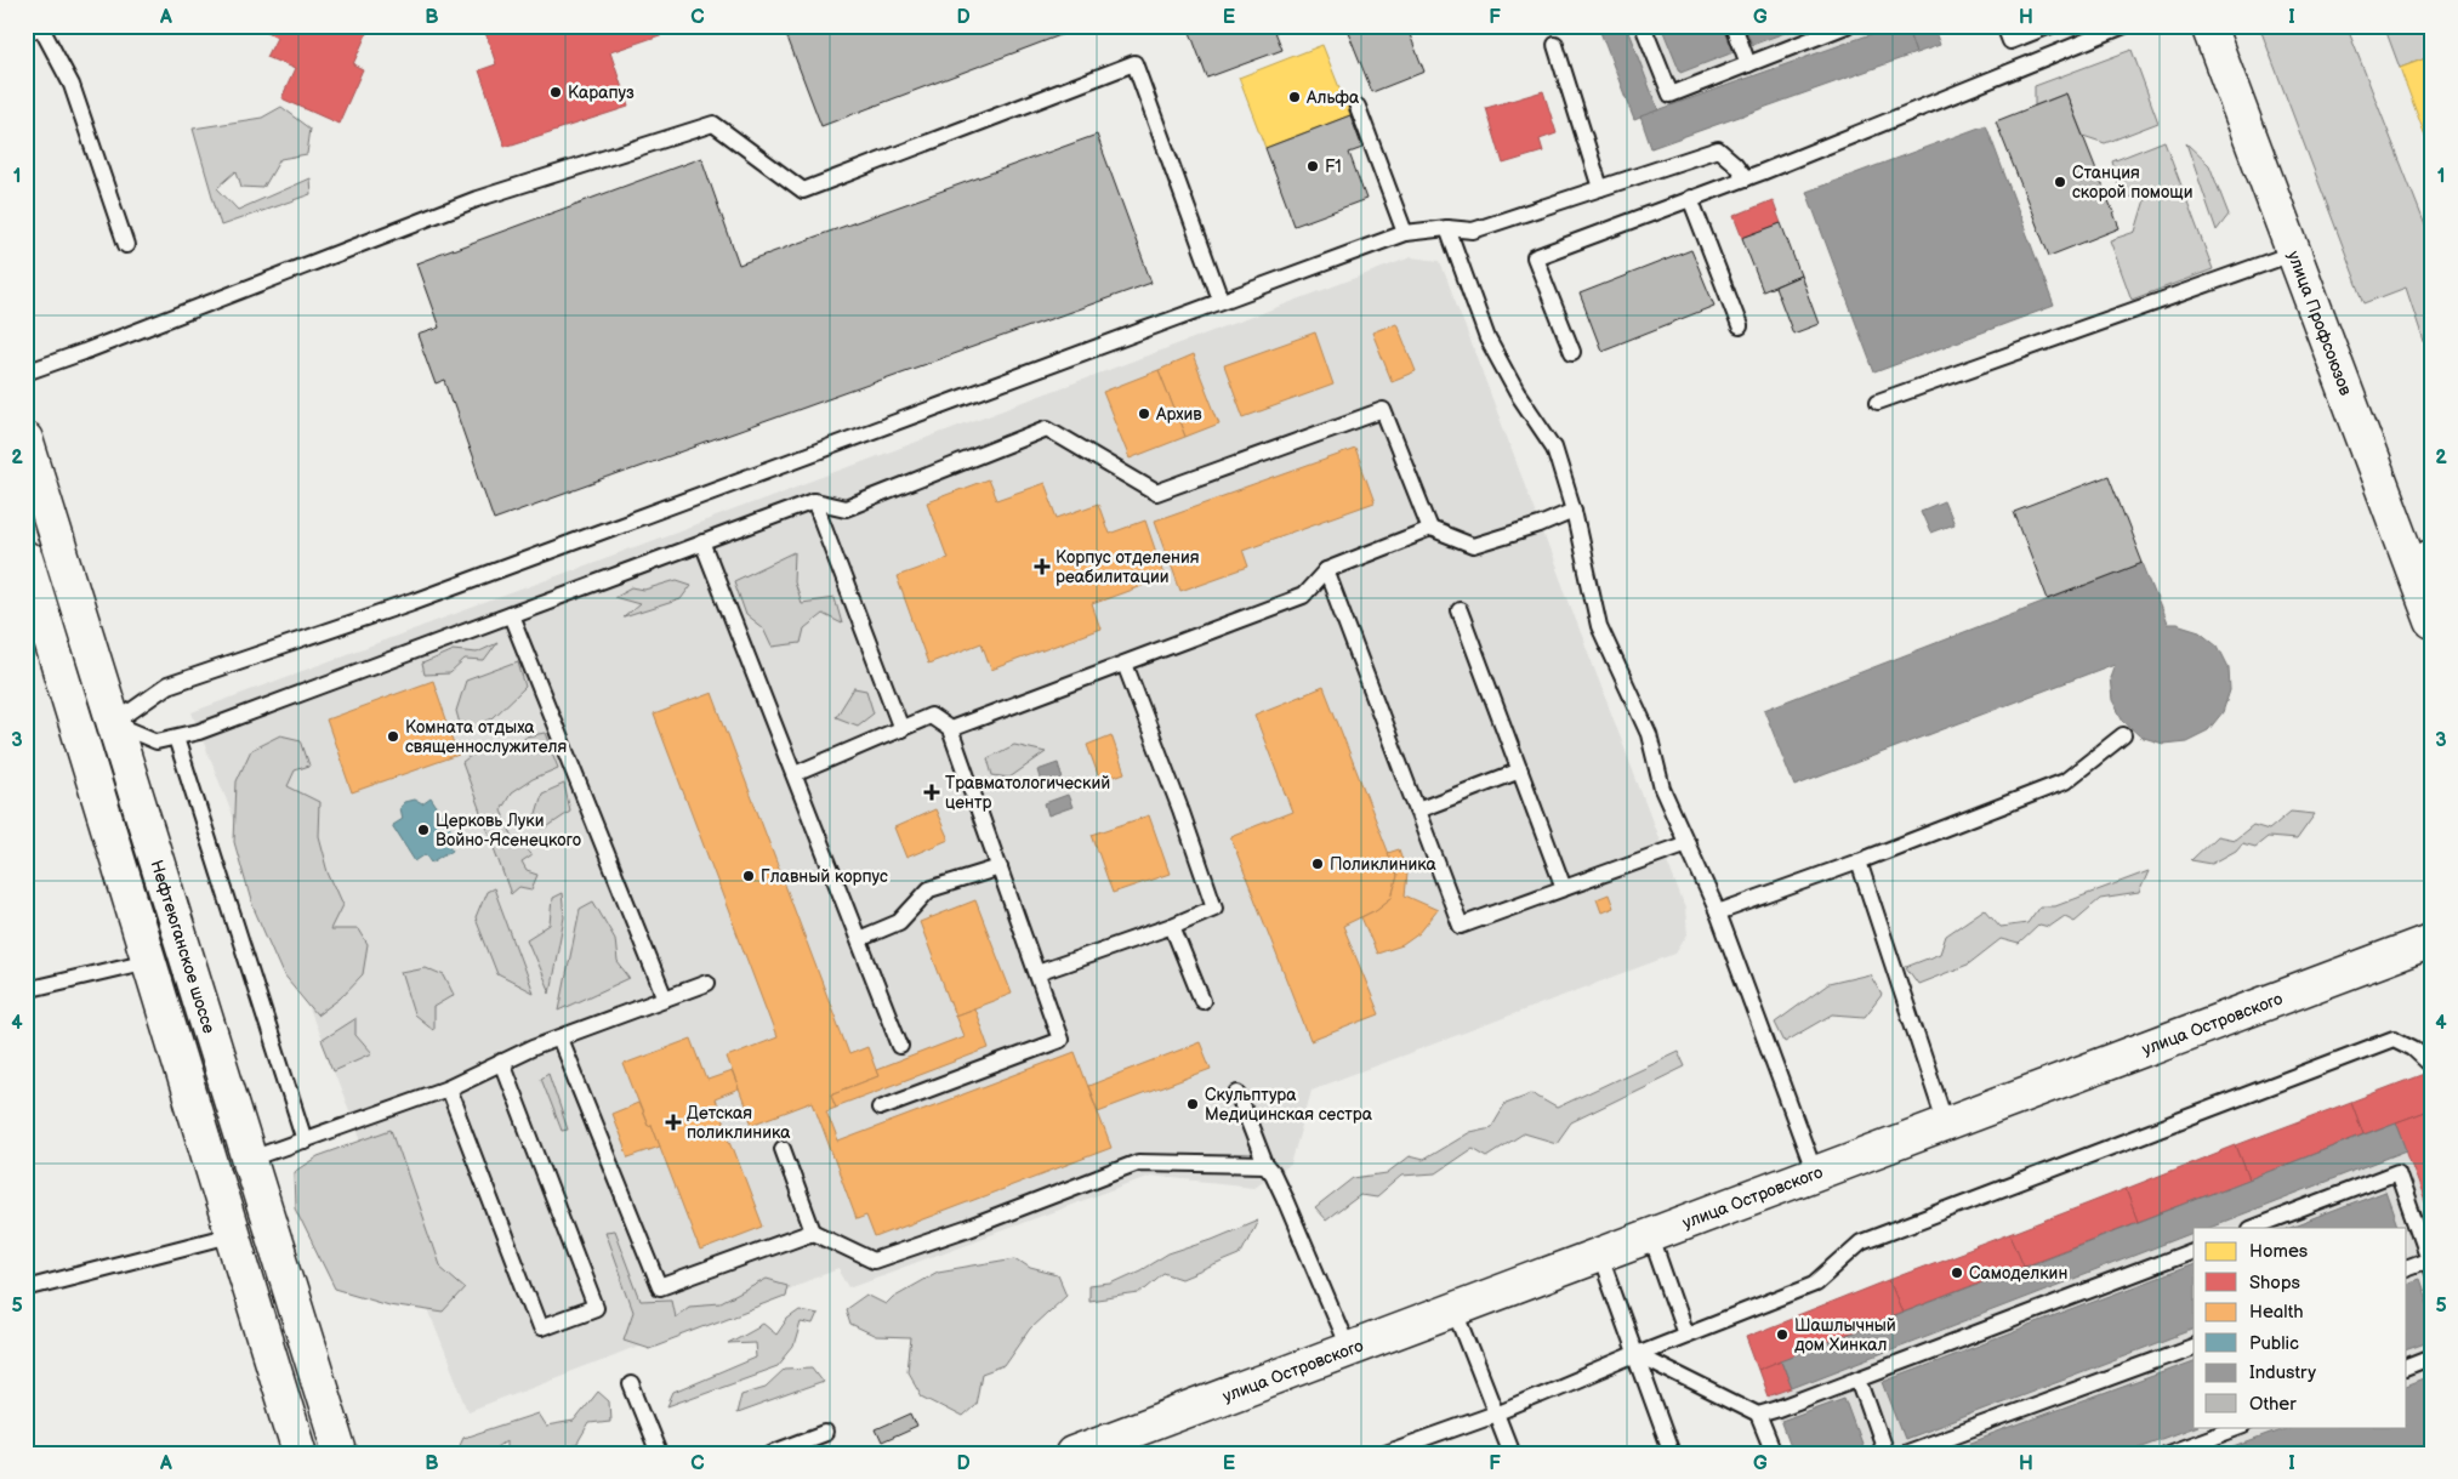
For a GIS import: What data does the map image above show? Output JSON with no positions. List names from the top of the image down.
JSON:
{
  "streets": {
    "main road": ["улица Профсоюзов", "Нефтеюганское шоссе", "улица Островского"]
  },
  "places": {
    "other": [
      "Карапуз",
      "Альфа",
      "F1",
      "Станция скорой помощи",
      "Архив",
      "Комната отдыха священнослужителя",
      "Церковь Луки Войно-Ясенецкого",
      "Поликлиника",
      "Главный корпус",
      "Скульптура Медицинская сестра",
      "Самоделкин",
      "Шашлычный дом Хинкал"
    ],
    "health": ["Корпус отделения реабилитации", "Травматологический центр", "Детская поликлиника"]
  },
  "legend": [
    "Homes",
    "Shops",
    "Health",
    "Public",
    "Industry",
    "Other"
  ],
  "grid": {
    "columns": [
      "A",
      "B",
      "C",
      "D",
      "E",
      "F",
      "G",
      "H",
      "I"
    ],
    "rows": [
      "1",
      "2",
      "3",
      "4",
      "5"
    ]
  }
}
